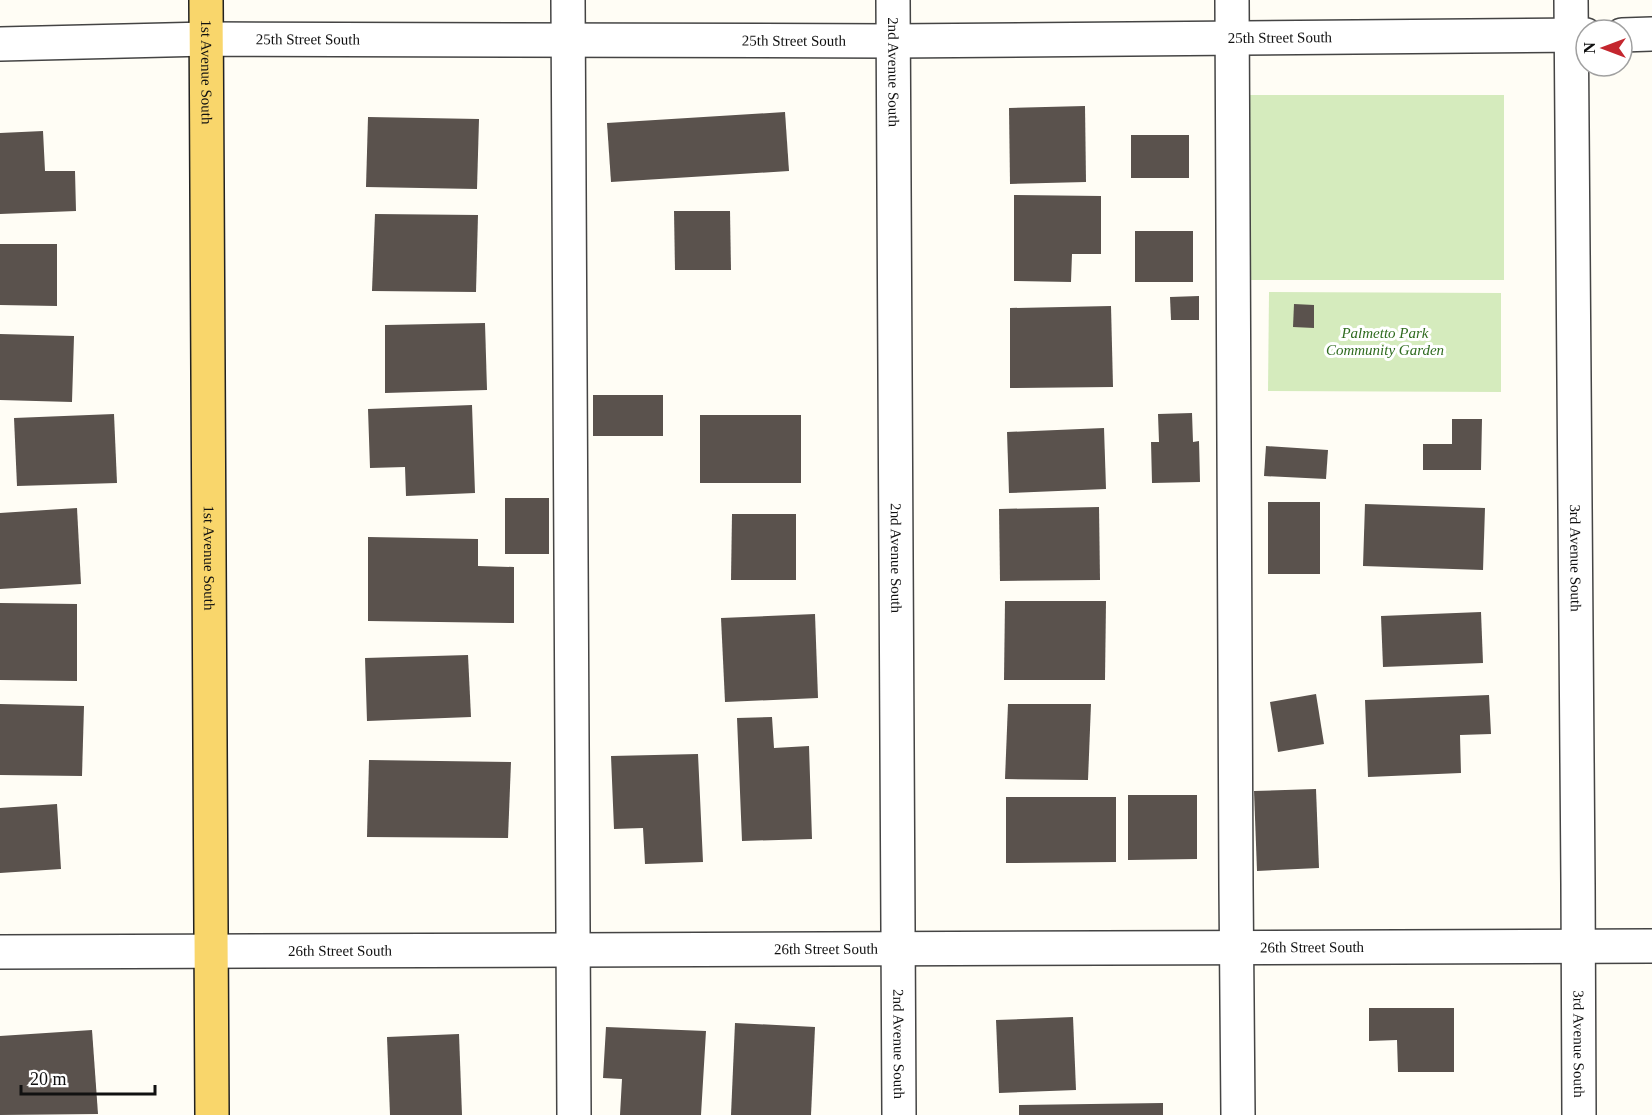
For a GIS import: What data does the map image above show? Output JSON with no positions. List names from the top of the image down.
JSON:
{
  "streets": {
    "main road": ["1st Avenue South"],
    "street": [
      "25th Street South",
      "2nd Avenue South",
      "3rd Avenue South",
      "26th Street South"
    ]
  },
  "crossings": [
    ["25th Street South", "1st Avenue South"],
    ["25th Street South", "2nd Avenue South"],
    ["1st Avenue South", "26th Street South"],
    ["2nd Avenue South", "26th Street South"],
    ["3rd Avenue South", "26th Street South"]
  ],
  "parks": ["Palmetto Park Community Garden"],
  "scale_bar": "20 m",
  "north": "left"
}
